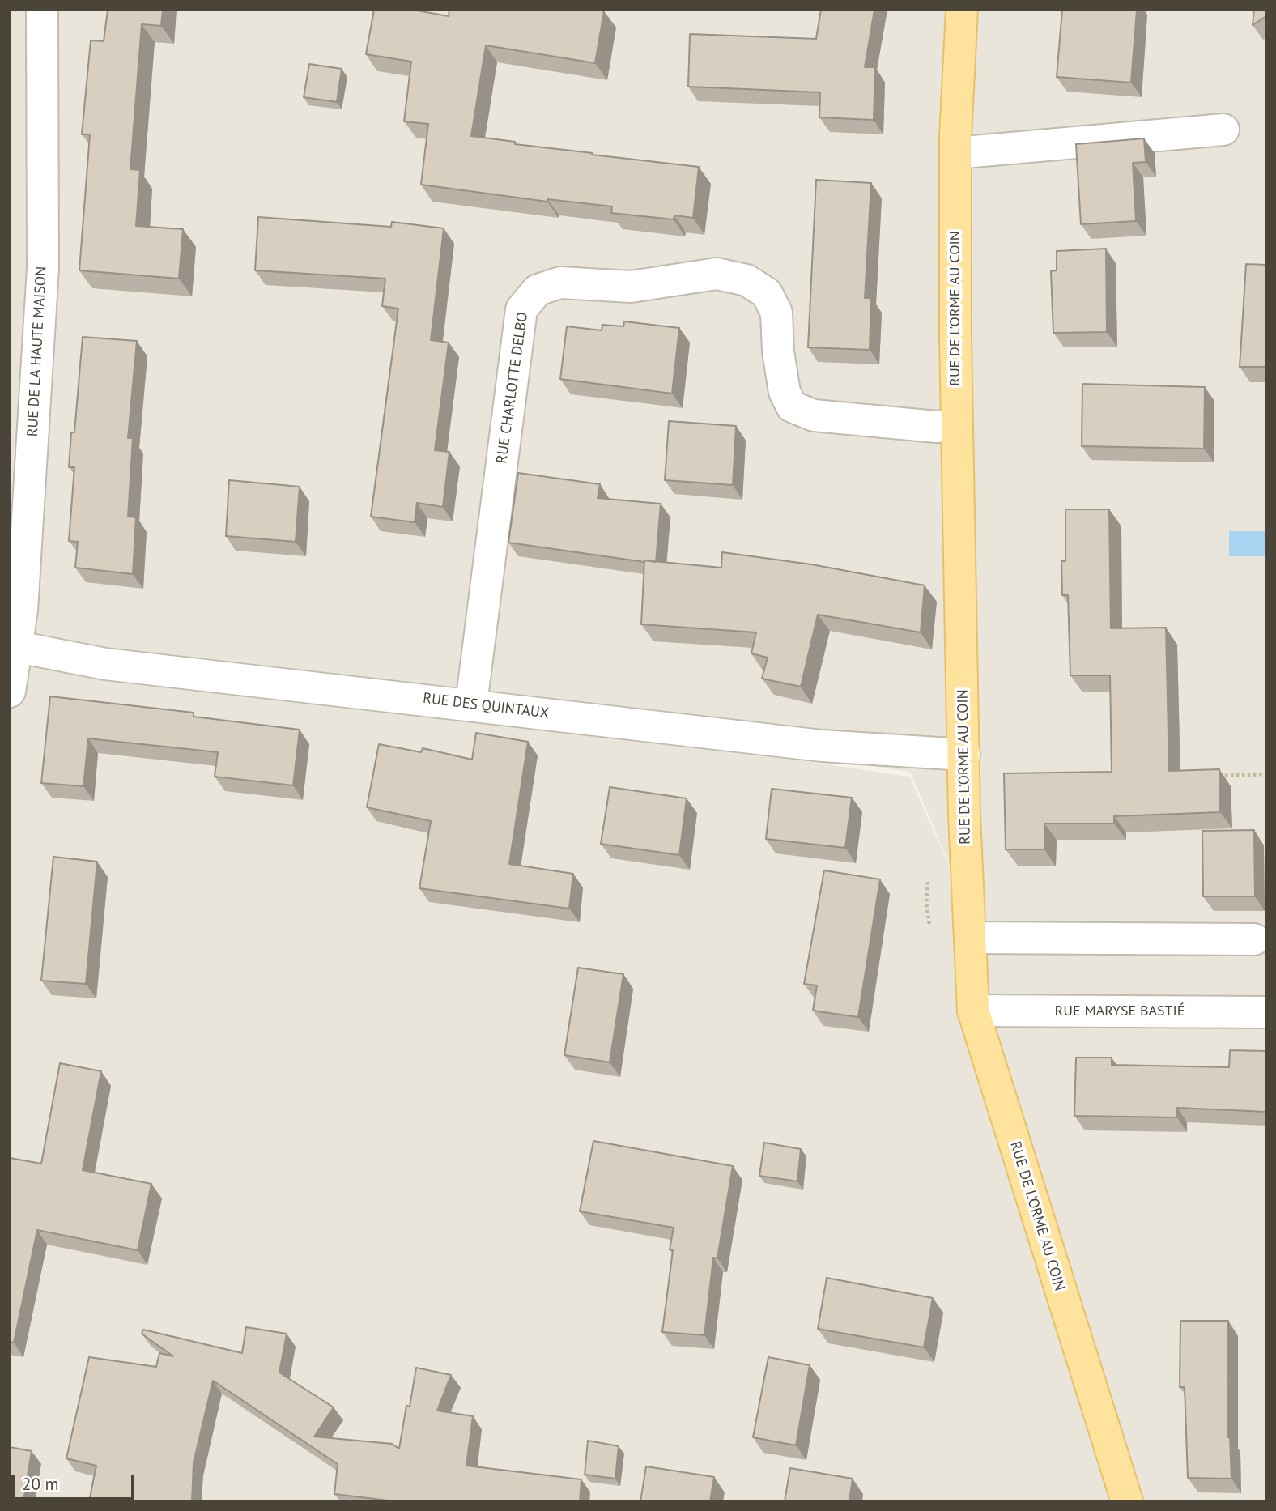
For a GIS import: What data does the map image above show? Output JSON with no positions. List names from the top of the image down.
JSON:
{
  "streets": {
    "main road": ["RUE DE L'ORME AU COIN"],
    "street": [
      "RUE DE LA HAUTE MAISON",
      "RUE CHARLOTTE DELBO",
      "RUE DES QUINTAUX",
      "RUE MARYSE BASTIÉ"
    ]
  },
  "crossings": [
    ["RUE DE L'ORME AU COIN", "RUE CHARLOTTE DELBO"],
    ["RUE DE L'ORME AU COIN", "RUE DES QUINTAUX"],
    ["RUE DE L'ORME AU COIN", "RUE MARYSE BASTIÉ"],
    ["RUE DE LA HAUTE MAISON", "RUE DES QUINTAUX"],
    ["RUE CHARLOTTE DELBO", "RUE DES QUINTAUX"]
  ],
  "scale_bar": "20 m"
}
